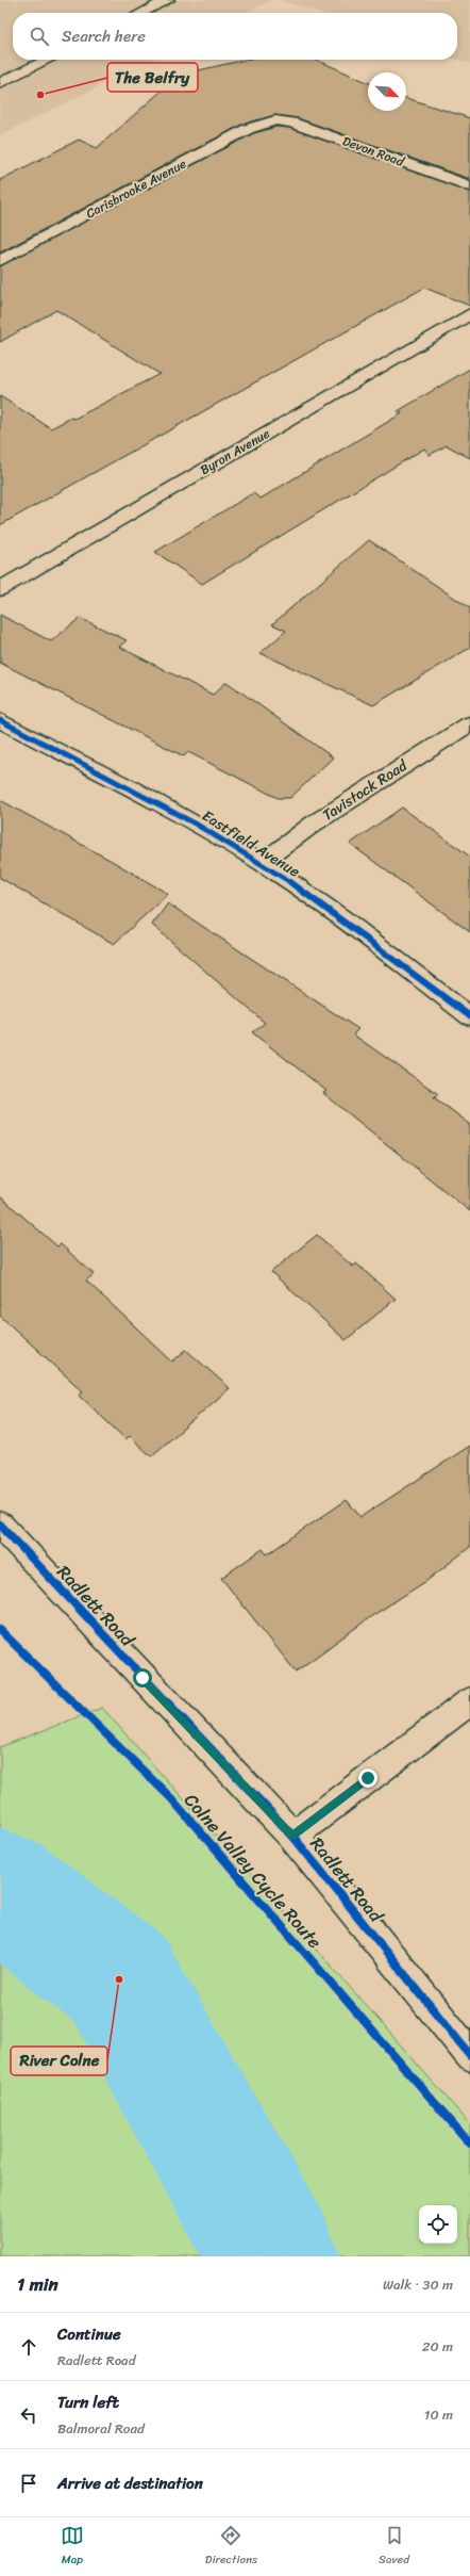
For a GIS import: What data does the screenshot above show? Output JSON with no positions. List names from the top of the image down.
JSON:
{
  "streets": {
    "street": [
      "Devon Road",
      "Carisbrooke Avenue",
      "Byron Avenue",
      "Tavistock Road",
      "Eastfield Avenue",
      "Radlett Road"
    ],
    "cycle path": ["Colne Valley Cycle Route"]
  },
  "crossings": [
    ["Devon Road", "Carisbrooke Avenue"],
    ["Tavistock Road", "Eastfield Avenue"]
  ],
  "places": ["The Belfry", "River Colne"],
  "north": "bottom right",
  "page": {
    "search": "Search here",
    "heading": ["1 min", "Walk · 30 m"],
    "list": [
      ["Continue", "Radlett Road", "20 m"],
      ["Turn left", "Balmoral Road", "10 m"],
      "Arrive at destination"
    ],
    "nav": ["Map", "Directions", "Saved"]
  }
}
